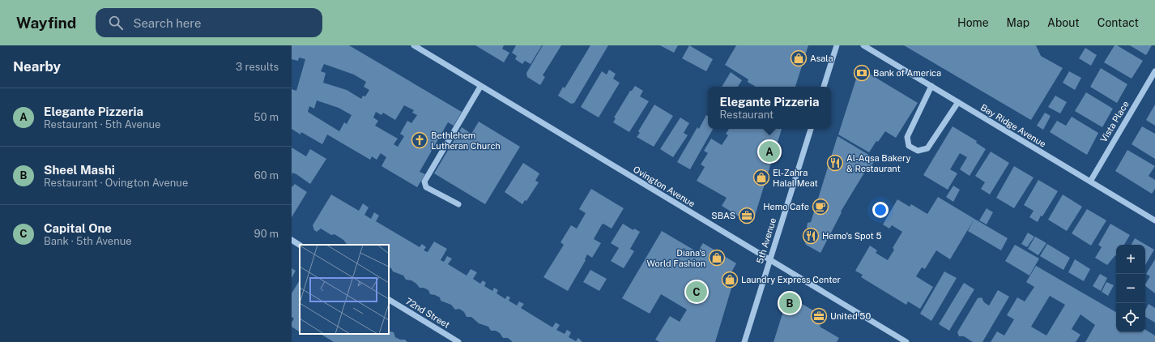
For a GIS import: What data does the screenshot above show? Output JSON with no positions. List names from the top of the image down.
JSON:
{
  "streets": {
    "street": [
      "Vista Place",
      "Bay Ridge Avenue",
      "Ovington Avenue",
      "5th Avenue",
      "72nd Street"
    ]
  },
  "crossings": [
    ["Vista Place", "Bay Ridge Avenue"],
    ["Ovington Avenue", "5th Avenue"]
  ],
  "places": {
    "shop": [
      "Asala",
      "El-Zahra Halal Meat",
      "Diana's World Fashion",
      "Laundry Express Center"
    ],
    "bank": ["Bank of America"],
    "church": ["Bethlehem Lutheran Church"],
    "restaurant": ["Al-Aqsa Bakery & Restaurant", "Hemo's Spot 5"],
    "cafe": ["Hemo Cafe"],
    "office": ["SBAS", "United 50"]
  },
  "page": {
    "header": "Wayfind",
    "search": "Search here",
    "nav": [
      "Home",
      "Map",
      "About",
      "Contact"
    ],
    "heading": ["Nearby", "3 results"],
    "popup": ["Elegante Pizzeria", "Restaurant"],
    "list": [
      {
        "mark": "A",
        "name": "Elegante Pizzeria",
        "note": "Restaurant · 5th Avenue",
        "value": "50 m"
      },
      {
        "mark": "B",
        "name": "Sheel Mashi",
        "note": "Restaurant · Ovington Avenue",
        "value": "60 m"
      },
      {
        "mark": "C",
        "name": "Capital One",
        "note": "Bank · 5th Avenue",
        "value": "90 m"
      }
    ],
    "pins": ["A", "C", "B"],
    "map_buttons": ["+", "−"]
  }
}
